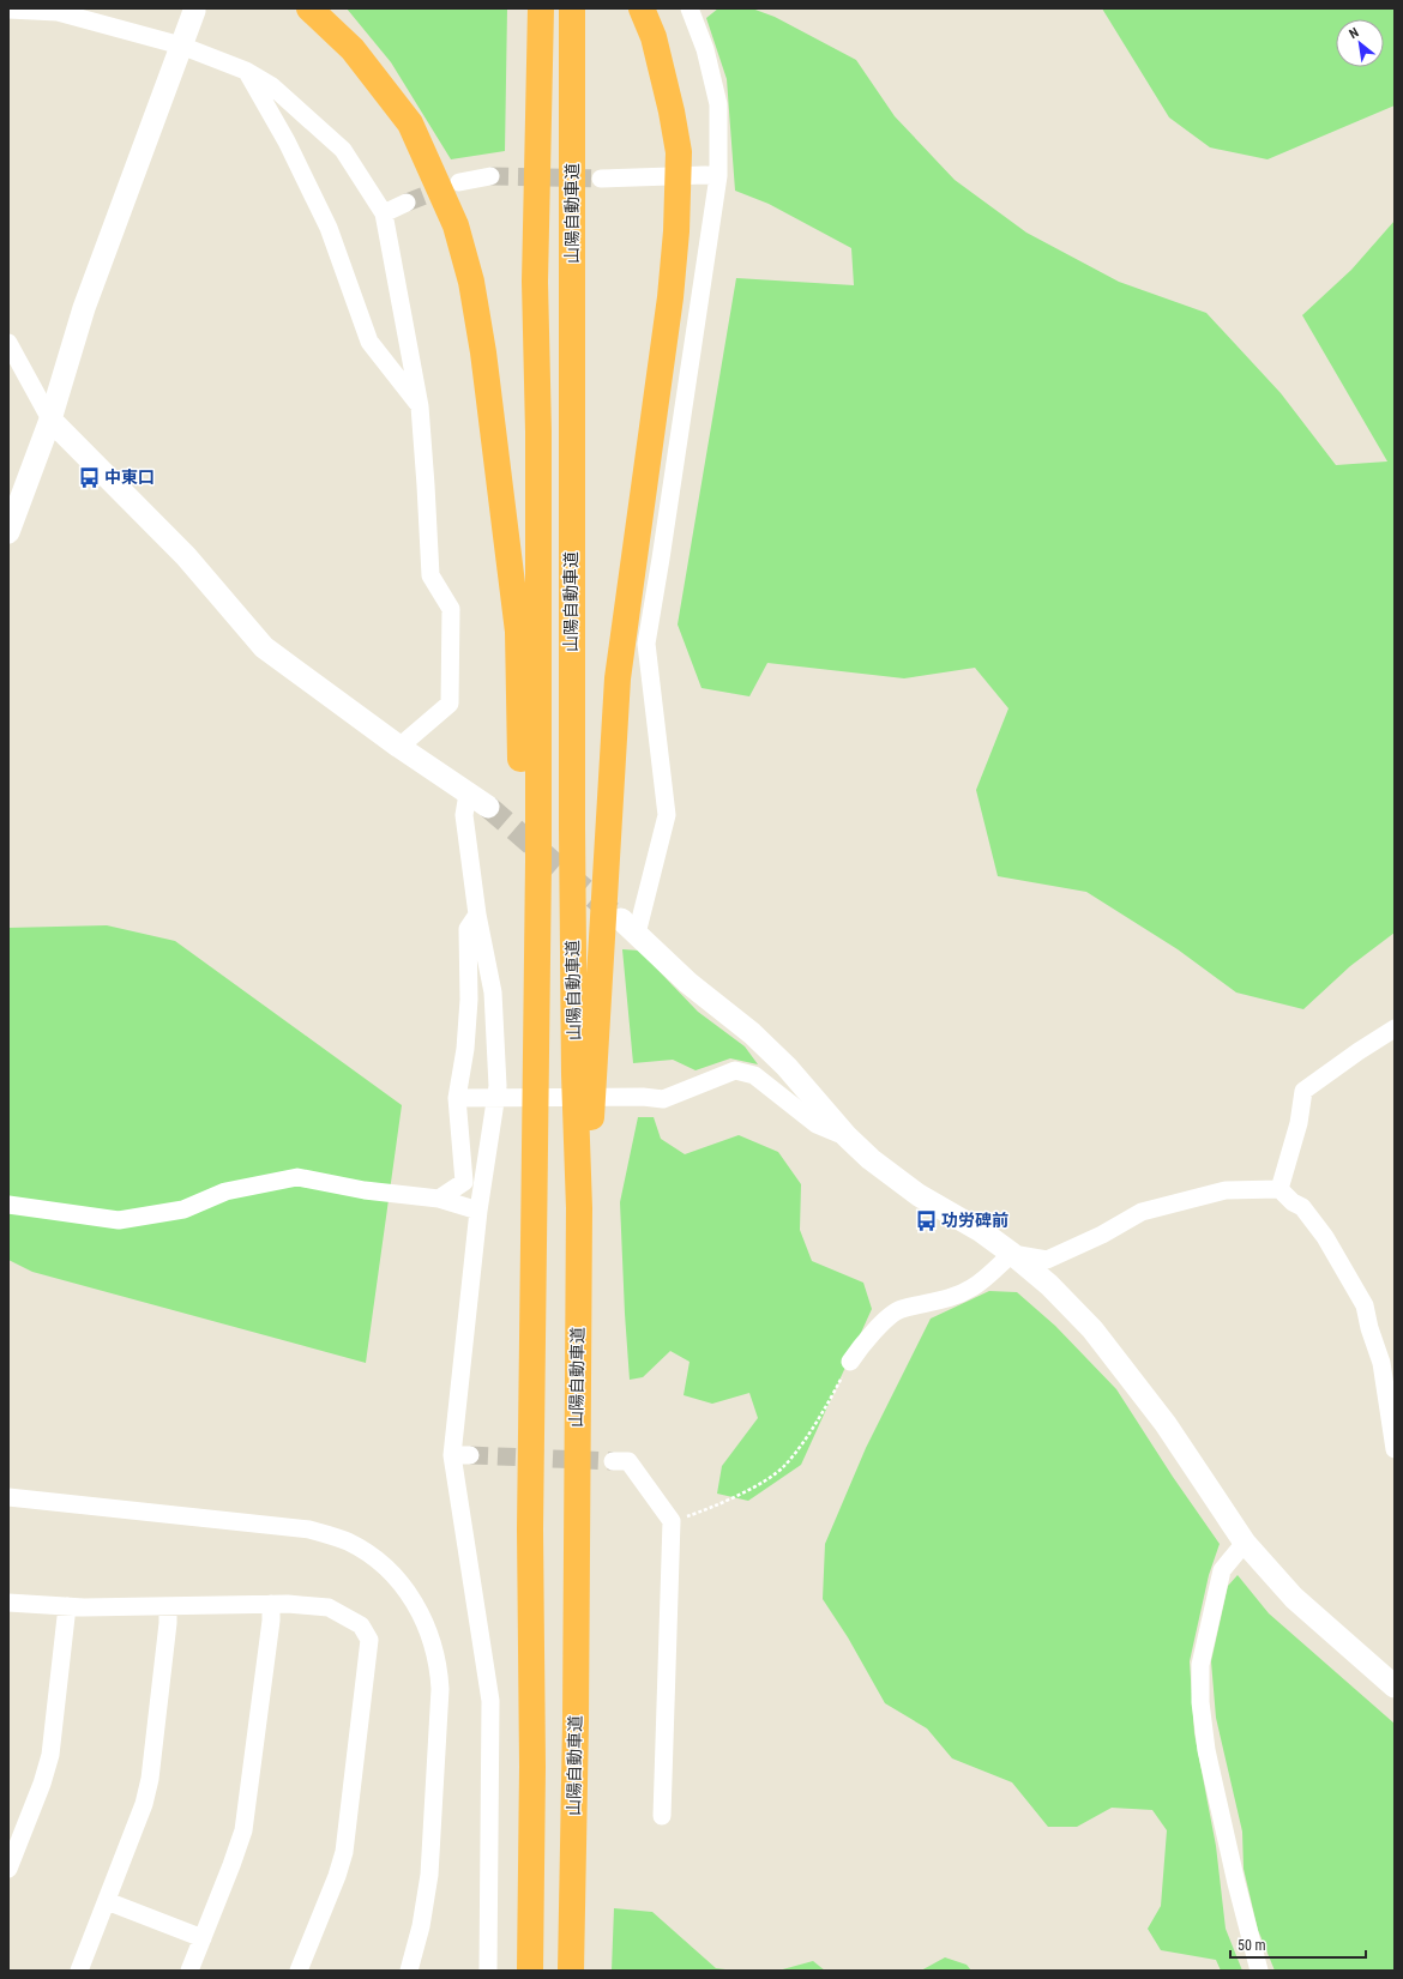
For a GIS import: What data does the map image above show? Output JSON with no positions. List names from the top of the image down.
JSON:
{
  "streets": {
    "highway": ["山陽自動車道"]
  },
  "places": {
    "bus stop": ["中東口", "功労碑前"]
  },
  "scale_bar": "50 m",
  "north": "top left"
}
